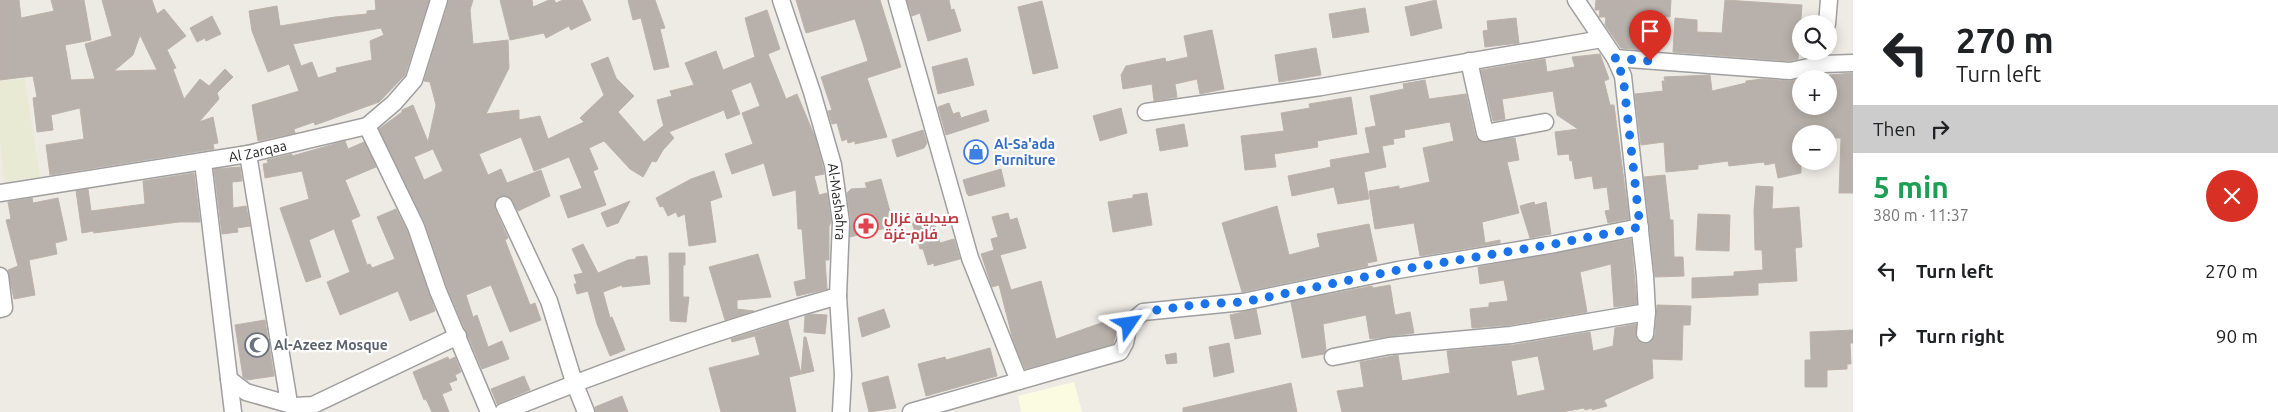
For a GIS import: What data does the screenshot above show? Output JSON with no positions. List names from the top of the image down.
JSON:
{
  "streets": {
    "street": ["Al Zarqaa", "Al-Mashahra"]
  },
  "places": {
    "shop": ["Al-Sa'ada Furniture"],
    "pharmacy": ["صيدلية غزال فارم-غزة"],
    "mosque": ["Al-Azeez Mosque"]
  },
  "page": {
    "turn": ["270 m", "Turn left"],
    "map_buttons": ["+", "−"],
    "then": "Then",
    "heading": ["5 min", "380 m · 11:37"],
    "list": [
      {
        "name": "Turn left",
        "value": "270 m"
      },
      {
        "name": "Turn right",
        "value": "90 m"
      }
    ]
  }
}
